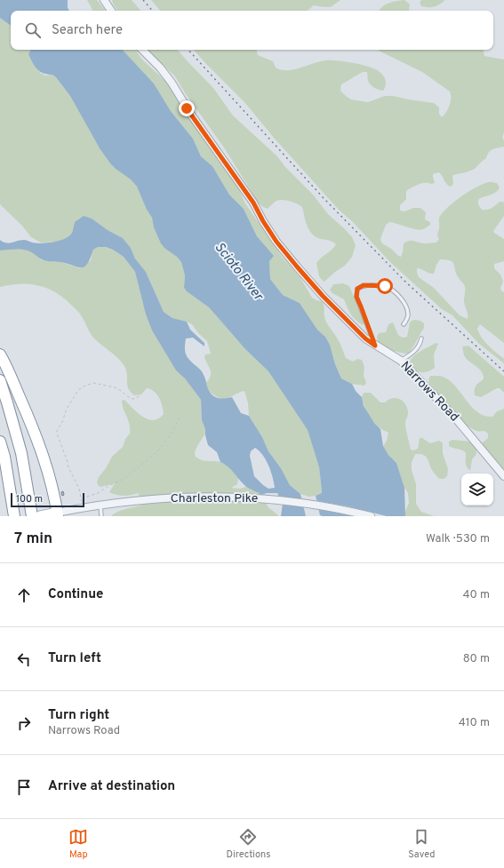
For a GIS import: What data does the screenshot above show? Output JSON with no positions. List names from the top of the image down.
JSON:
{
  "streets": {
    "street": ["Narrows Road", "Charleston Pike"]
  },
  "water": ["Scioto River"],
  "scale_bar": "100 m",
  "page": {
    "search": "Search here",
    "scale": "100 m",
    "heading": ["7 min", "Walk · 530 m"],
    "list": [
      ["Continue", "40 m"],
      ["Turn left", "80 m"],
      ["Turn right", "Narrows Road", "410 m"],
      "Arrive at destination"
    ],
    "nav": ["Map", "Directions", "Saved"]
  }
}
